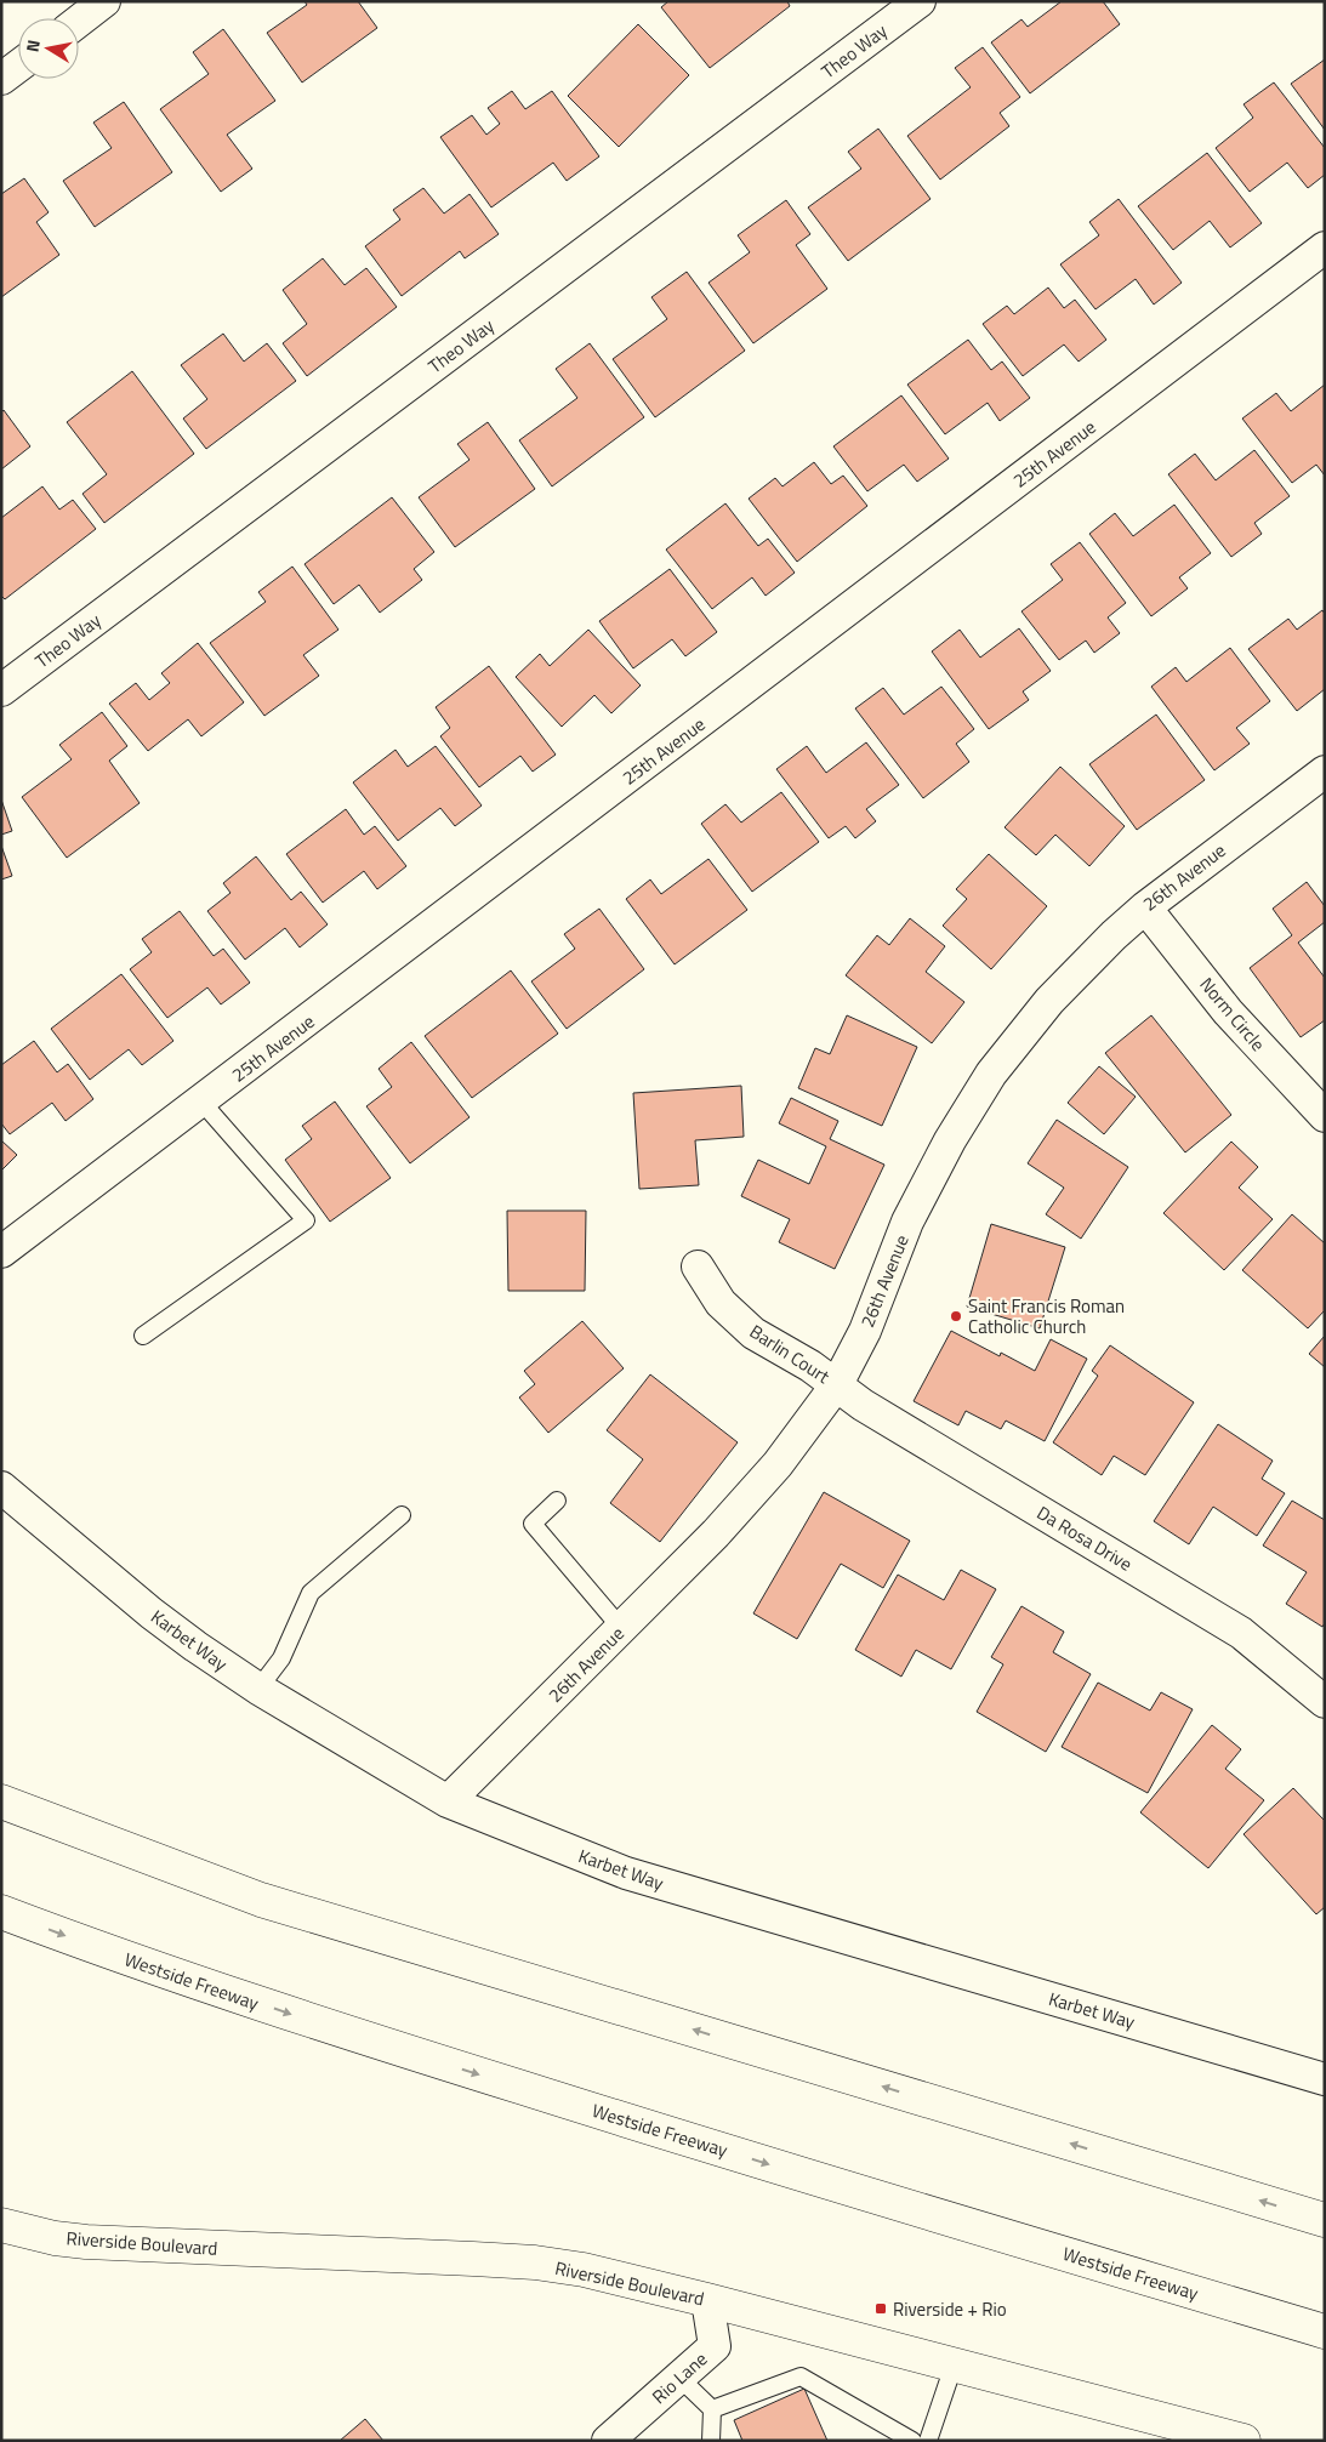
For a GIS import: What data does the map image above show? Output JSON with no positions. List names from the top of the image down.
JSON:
{
  "streets": {
    "main road": ["Westside Freeway", "Riverside Boulevard"],
    "street": [
      "Theo Way",
      "25th Avenue",
      "26th Avenue",
      "Norm Circle",
      "Barlin Court",
      "Da Rosa Drive",
      "Karbet Way",
      "Rio Lane"
    ]
  },
  "crossings": [
    ["26th Avenue", "Norm Circle"],
    ["26th Avenue", "Barlin Court"],
    ["26th Avenue", "Da Rosa Drive"],
    ["26th Avenue", "Karbet Way"],
    ["Barlin Court", "Da Rosa Drive"],
    ["Riverside Boulevard", "Rio Lane"]
  ],
  "places": {
    "other": ["Saint Francis Roman Catholic Church"],
    "transit": ["Riverside + Rio"]
  },
  "north": "left"
}
